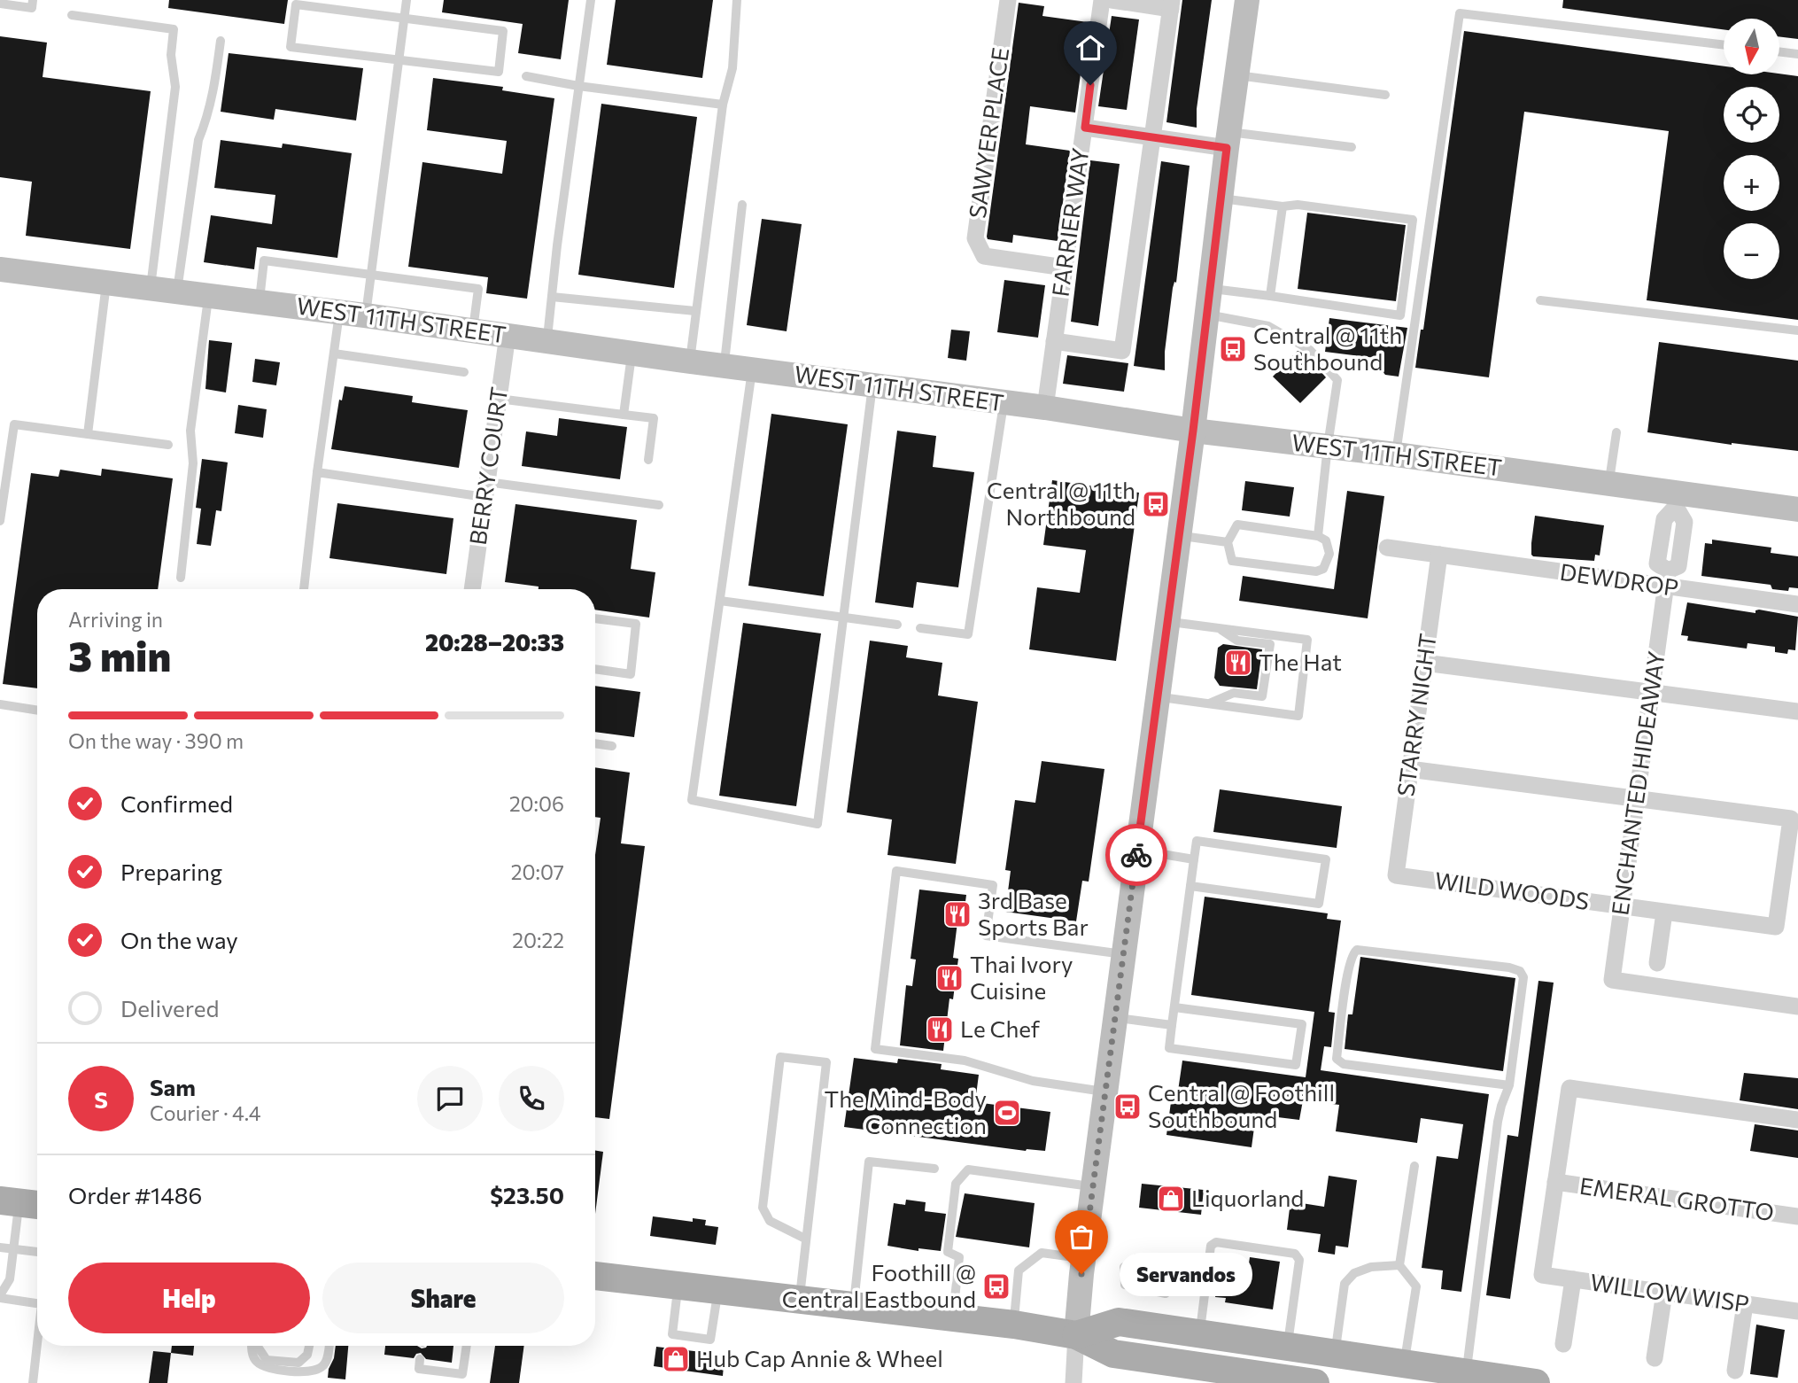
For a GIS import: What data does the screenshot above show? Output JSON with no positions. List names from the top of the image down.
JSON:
{
  "streets": {
    "street": [
      "SAWYER PLACE",
      "FARRIER WAY",
      "WEST 11TH STREET",
      "BERRY COURT",
      "DEWDROP",
      "STARRY NIGHT",
      "ENCHANTED HIDEAWAY",
      "WILD WOODS",
      "EMERAL GROTTO",
      "WILLOW WISP"
    ]
  },
  "crossings": [
    ["SAWYER PLACE", "FARRIER WAY"],
    ["FARRIER WAY", "WEST 11TH STREET"],
    ["WEST 11TH STREET", "BERRY COURT"],
    ["DEWDROP", "STARRY NIGHT"],
    ["DEWDROP", "ENCHANTED HIDEAWAY"],
    ["STARRY NIGHT", "WILD WOODS"],
    ["ENCHANTED HIDEAWAY", "WILD WOODS"],
    ["EMERAL GROTTO", "WILLOW WISP"]
  ],
  "places": {
    "bus stop": [
      "Central @ 11th Southbound",
      "Central @ 11th Northbound",
      "Central @ Foothill Southbound",
      "Foothill @ Central Eastbound"
    ],
    "restaurant": [
      "The Hat",
      "3rd Base Sports Bar",
      "Thai Ivory Cuisine",
      "Le Chef"
    ],
    "sports": ["The Mind-Body Connection"],
    "shop": ["Liquorland", "Hub Cap Annie & Wheel"],
    "other": ["Servandos"]
  },
  "north": "bottom",
  "page": {
    "map_buttons": ["+", "−"],
    "heading": ["3 min", "Arriving in", "20:28–20:33"],
    "panel": [
      "Sam",
      "Courier · 4.4",
      "Order #1486",
      "$23.50"
    ],
    "bar": "On the way · 390 m",
    "list": [
      ["Confirmed", "20:06"],
      ["Preparing", "20:07"],
      ["On the way", "20:22"],
      "Delivered"
    ],
    "round": "S",
    "buttons": ["Help", "Share"],
    "bubble": "Servandos"
  }
}
